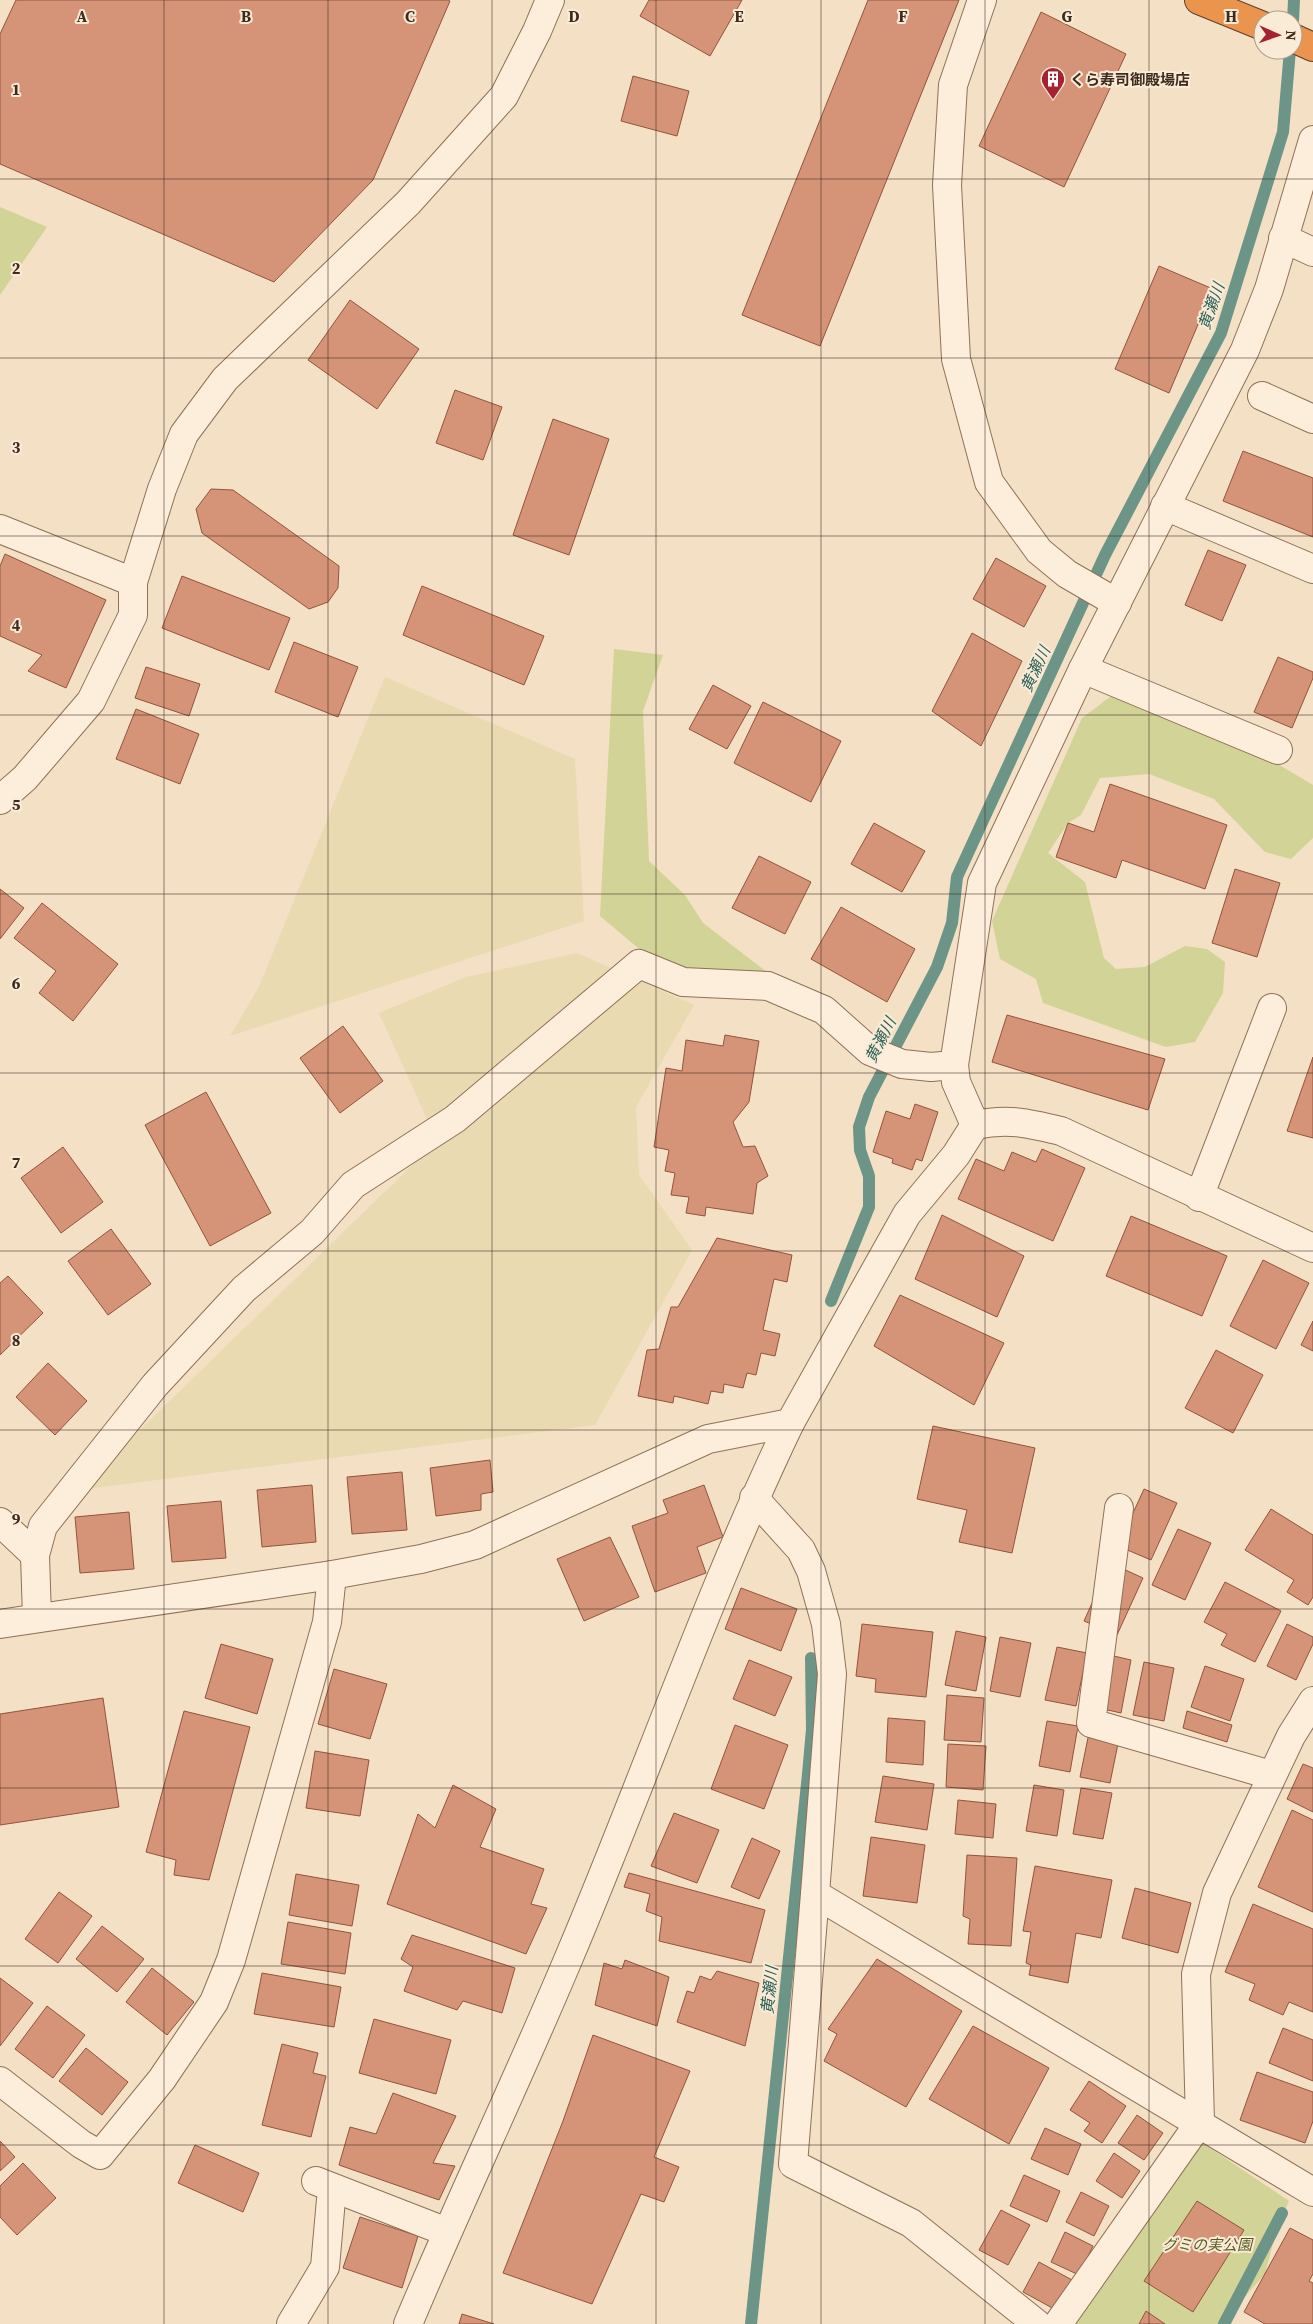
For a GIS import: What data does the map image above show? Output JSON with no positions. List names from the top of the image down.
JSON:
{
  "water": ["黄瀬川"],
  "parks": ["グミの実公園"],
  "places": {
    "building": ["くら寿司御殿場店"]
  },
  "north": "right",
  "grid": {
    "columns": [
      "A",
      "B",
      "C",
      "D",
      "E",
      "F",
      "G",
      "H"
    ],
    "rows": [
      "1",
      "2",
      "3",
      "4",
      "5",
      "6",
      "7",
      "8",
      "9"
    ]
  }
}
